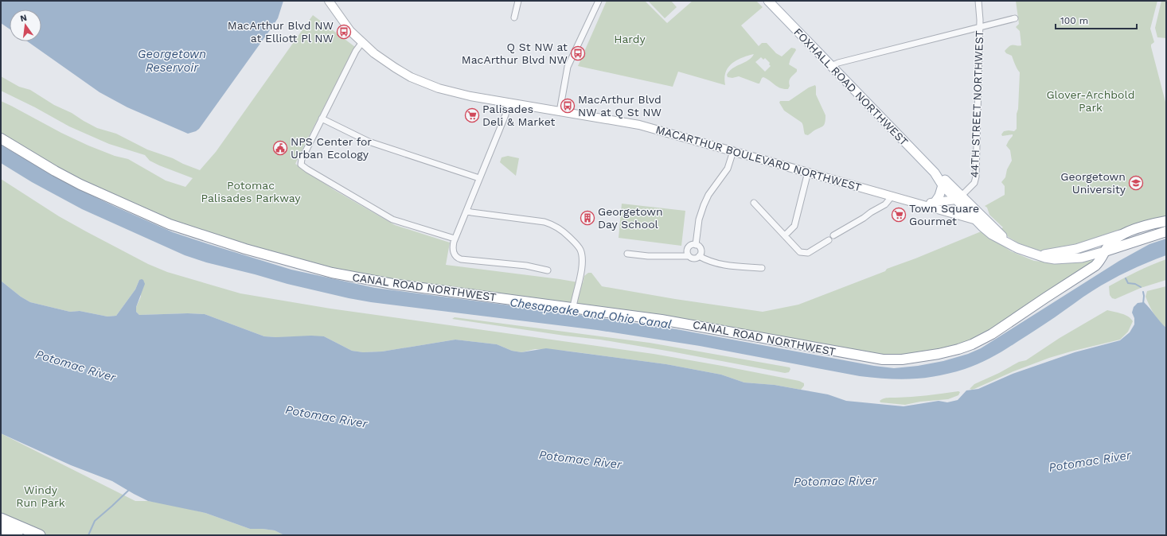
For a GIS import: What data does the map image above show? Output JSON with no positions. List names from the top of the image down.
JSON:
{
  "streets": {
    "highway": ["CANAL ROAD NORTHWEST"],
    "main road": ["FOXHALL ROAD NORTHWEST", "MACARTHUR BOULEVARD NORTHWEST"],
    "street": ["44TH STREET NORTHWEST"]
  },
  "crossings": [
    ["FOXHALL ROAD NORTHWEST", "44TH STREET NORTHWEST"],
    ["FOXHALL ROAD NORTHWEST", "MACARTHUR BOULEVARD NORTHWEST"],
    ["FOXHALL ROAD NORTHWEST", "CANAL ROAD NORTHWEST"],
    ["44TH STREET NORTHWEST", "MACARTHUR BOULEVARD NORTHWEST"]
  ],
  "water": ["Georgetown Reservoir", "Chesapeake and Ohio Canal", "Potomac River"],
  "parks": [
    "Hardy",
    "Glover-Archbold Park",
    "Potomac Palisades Parkway",
    "Windy Run Park"
  ],
  "places": {
    "bus stop": ["MacArthur Blvd NW at Elliott Pl NW", "Q St NW at MacArthur Blvd NW", "MacArthur Blvd NW at Q St NW"],
    "supermarket": ["Palisades Deli & Market", "Town Square Gourmet"],
    "public building": ["NPS Center for Urban Ecology"],
    "school or university": ["Georgetown University"],
    "building": ["Georgetown Day School"]
  },
  "scale_bar": "100 m",
  "north": "top"
}
